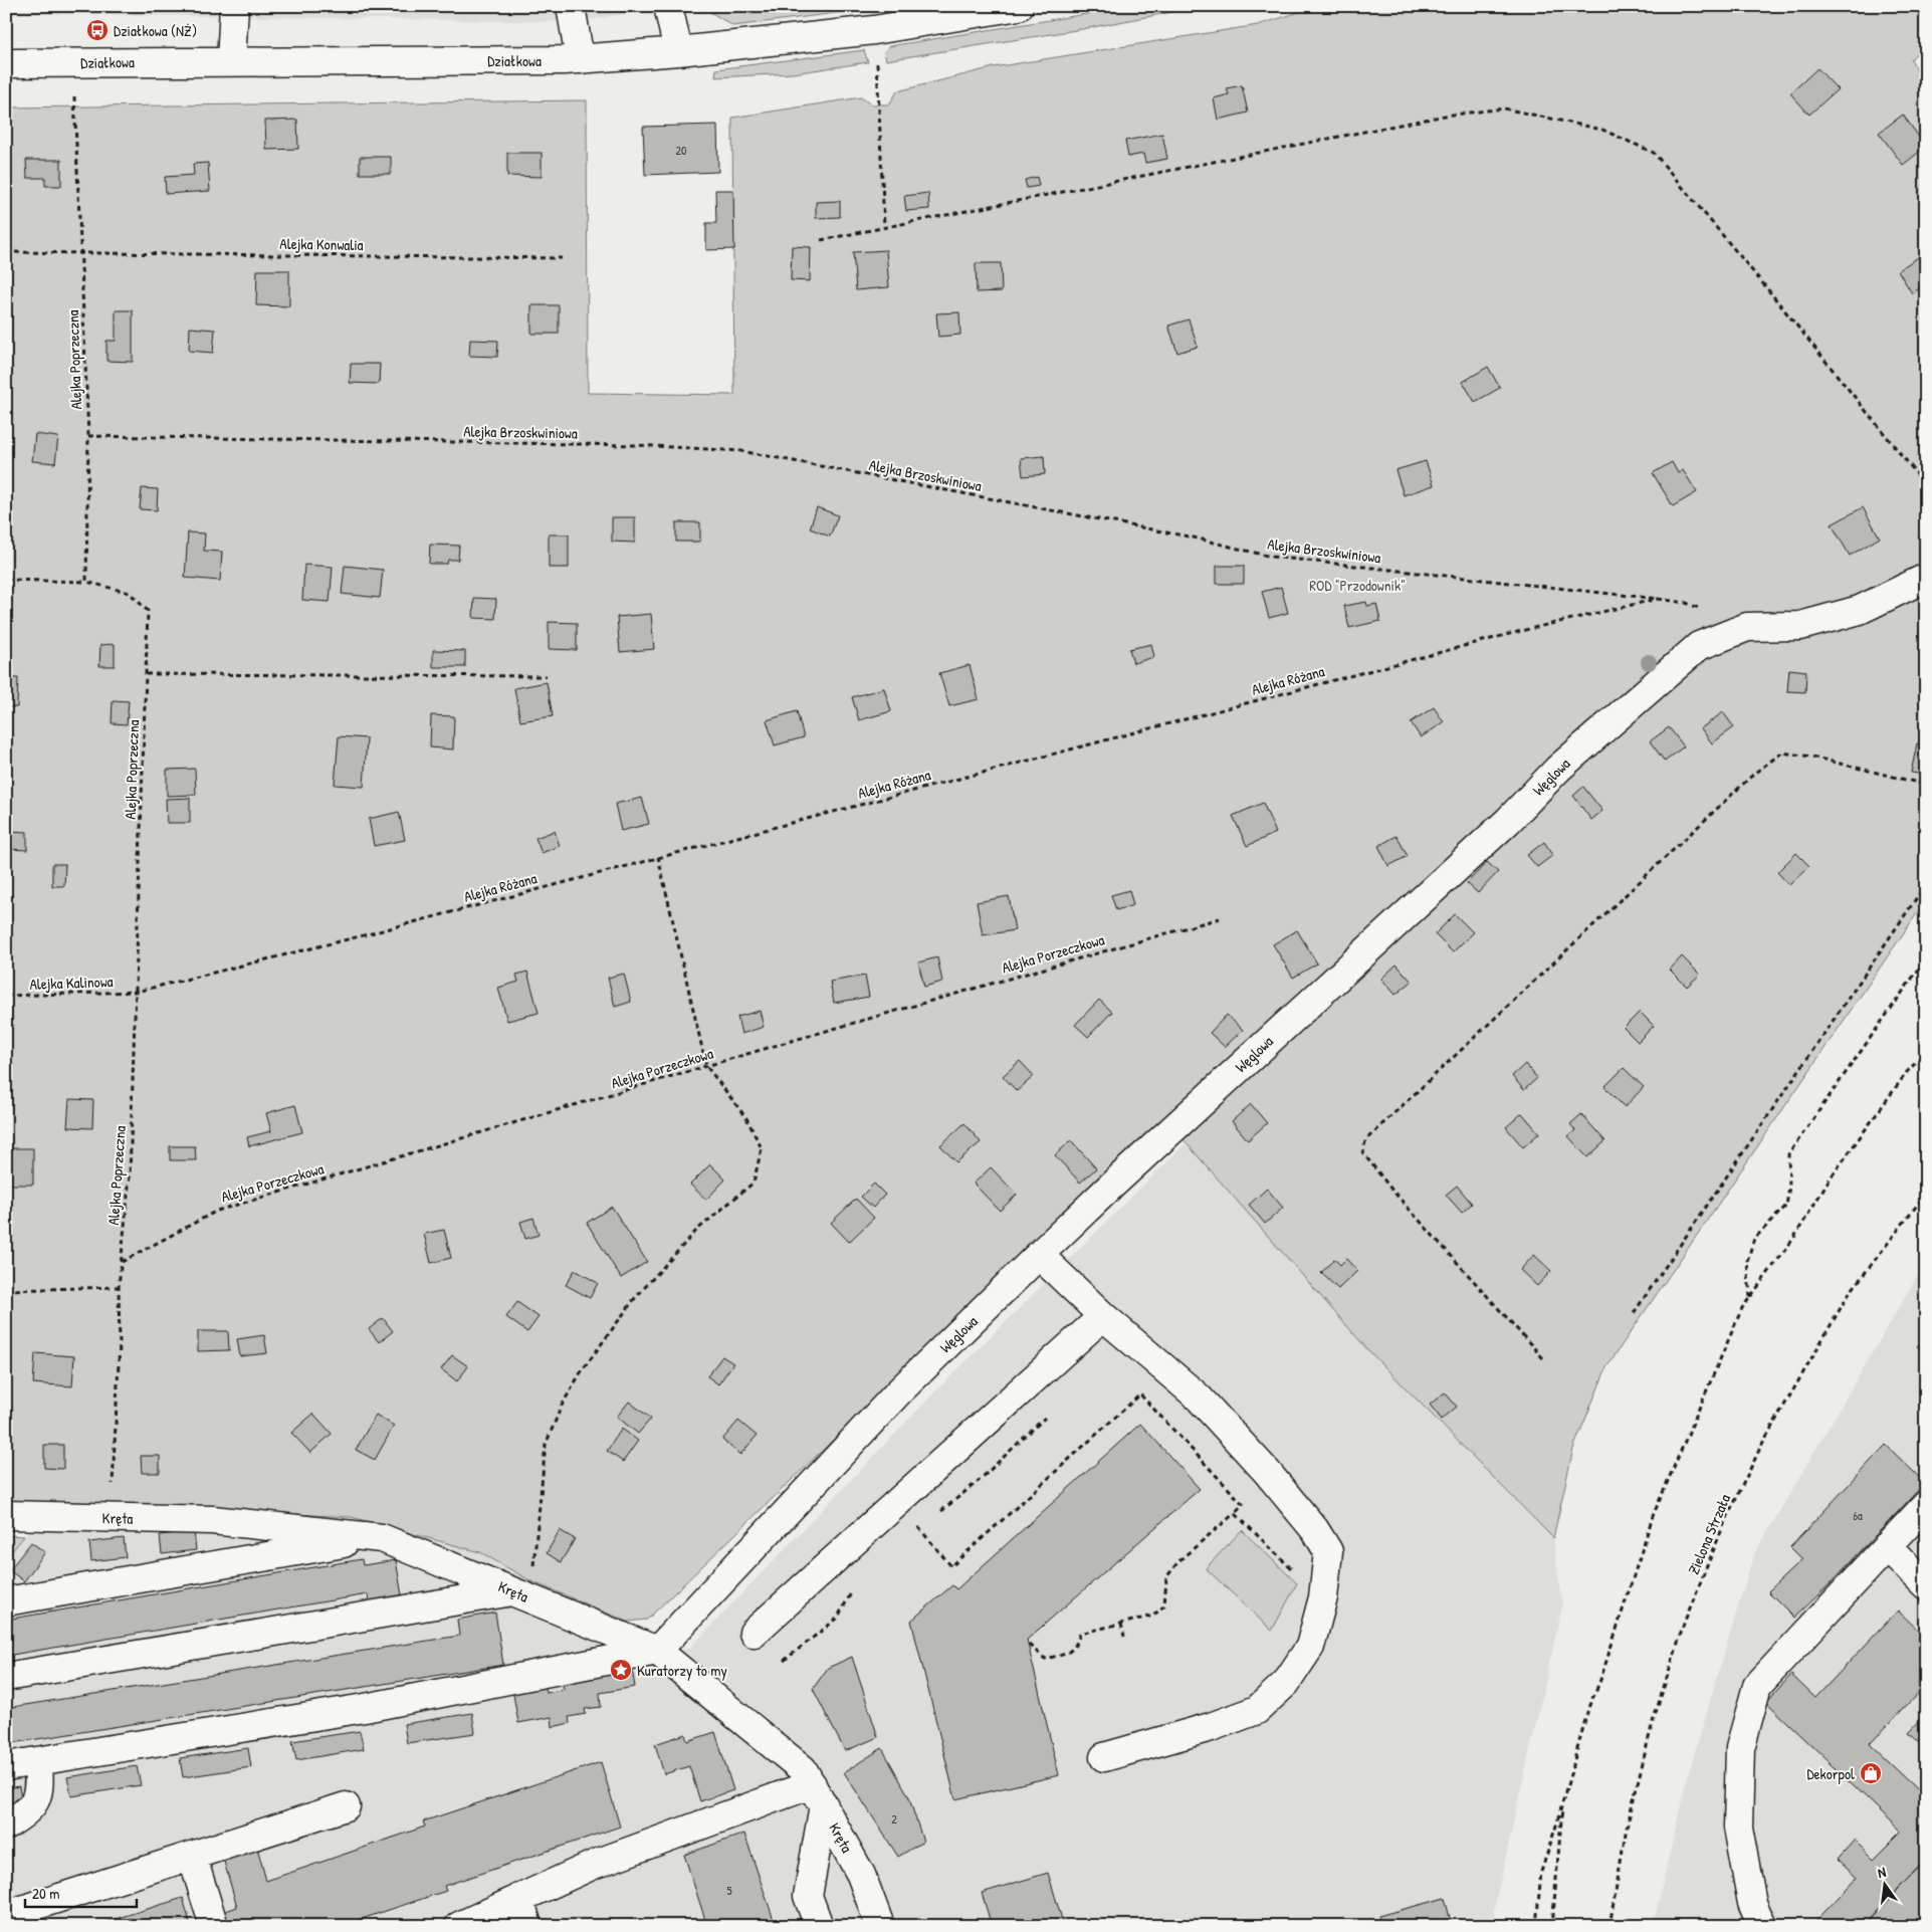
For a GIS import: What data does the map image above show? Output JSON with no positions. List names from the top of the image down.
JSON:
{
  "streets": {
    "street": ["Działkowa", "Węglowa", "Kręta"],
    "path": [
      "Alejka Konwalia",
      "Alejka Poprzeczna",
      "Alejka Brzoskwiniowa",
      "Alejka Różana",
      "Alejka Porzeczkowa",
      "Alejka Kalinowa",
      "Zielona Strzała"
    ]
  },
  "crossings": [
    ["Działkowa", "Alejka Poprzeczna"],
    ["Alejka Konwalia", "Alejka Poprzeczna"],
    ["Alejka Poprzeczna", "Alejka Brzoskwiniowa"],
    ["Alejka Poprzeczna", "Alejka Różana"],
    ["Alejka Poprzeczna", "Alejka Porzeczkowa"],
    ["Alejka Poprzeczna", "Alejka Kalinowa"],
    ["Alejka Poprzeczna", "Kręta"],
    ["Alejka Brzoskwiniowa", "Alejka Różana"],
    ["Alejka Brzoskwiniowa", "Węglowa"],
    ["Alejka Różana", "Alejka Kalinowa"],
    ["Węglowa", "Kręta"]
  ],
  "parks": ["ROD \"Przodownik\""],
  "places": {
    "bus stop": ["Działkowa (NŻ)"],
    "place": ["Kuratorzy to my"],
    "shop": ["Dekorpol"]
  },
  "house_numbers": [
    "20",
    "6a",
    "2",
    "5"
  ],
  "scale_bar": "20 m",
  "north": "top"
}
